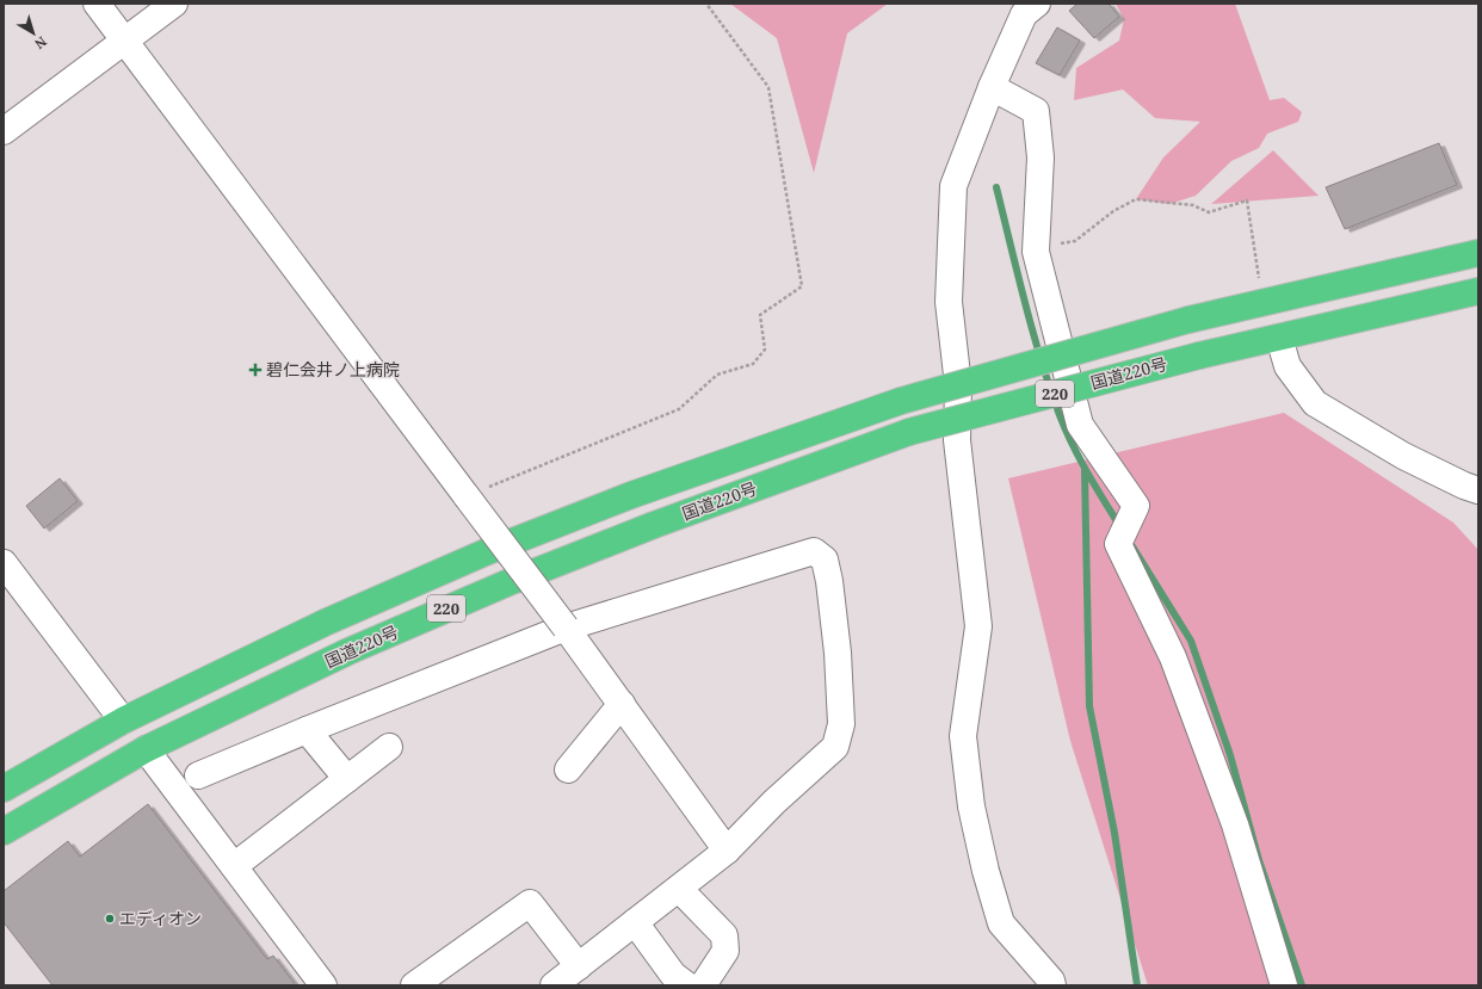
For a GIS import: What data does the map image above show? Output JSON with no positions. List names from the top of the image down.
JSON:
{
  "streets": {
    "highway": ["国道220号", "220"]
  },
  "places": {
    "health": ["碧仁会井ノ上病院"],
    "other": ["エディオン"]
  },
  "north": "bottom right"
}
